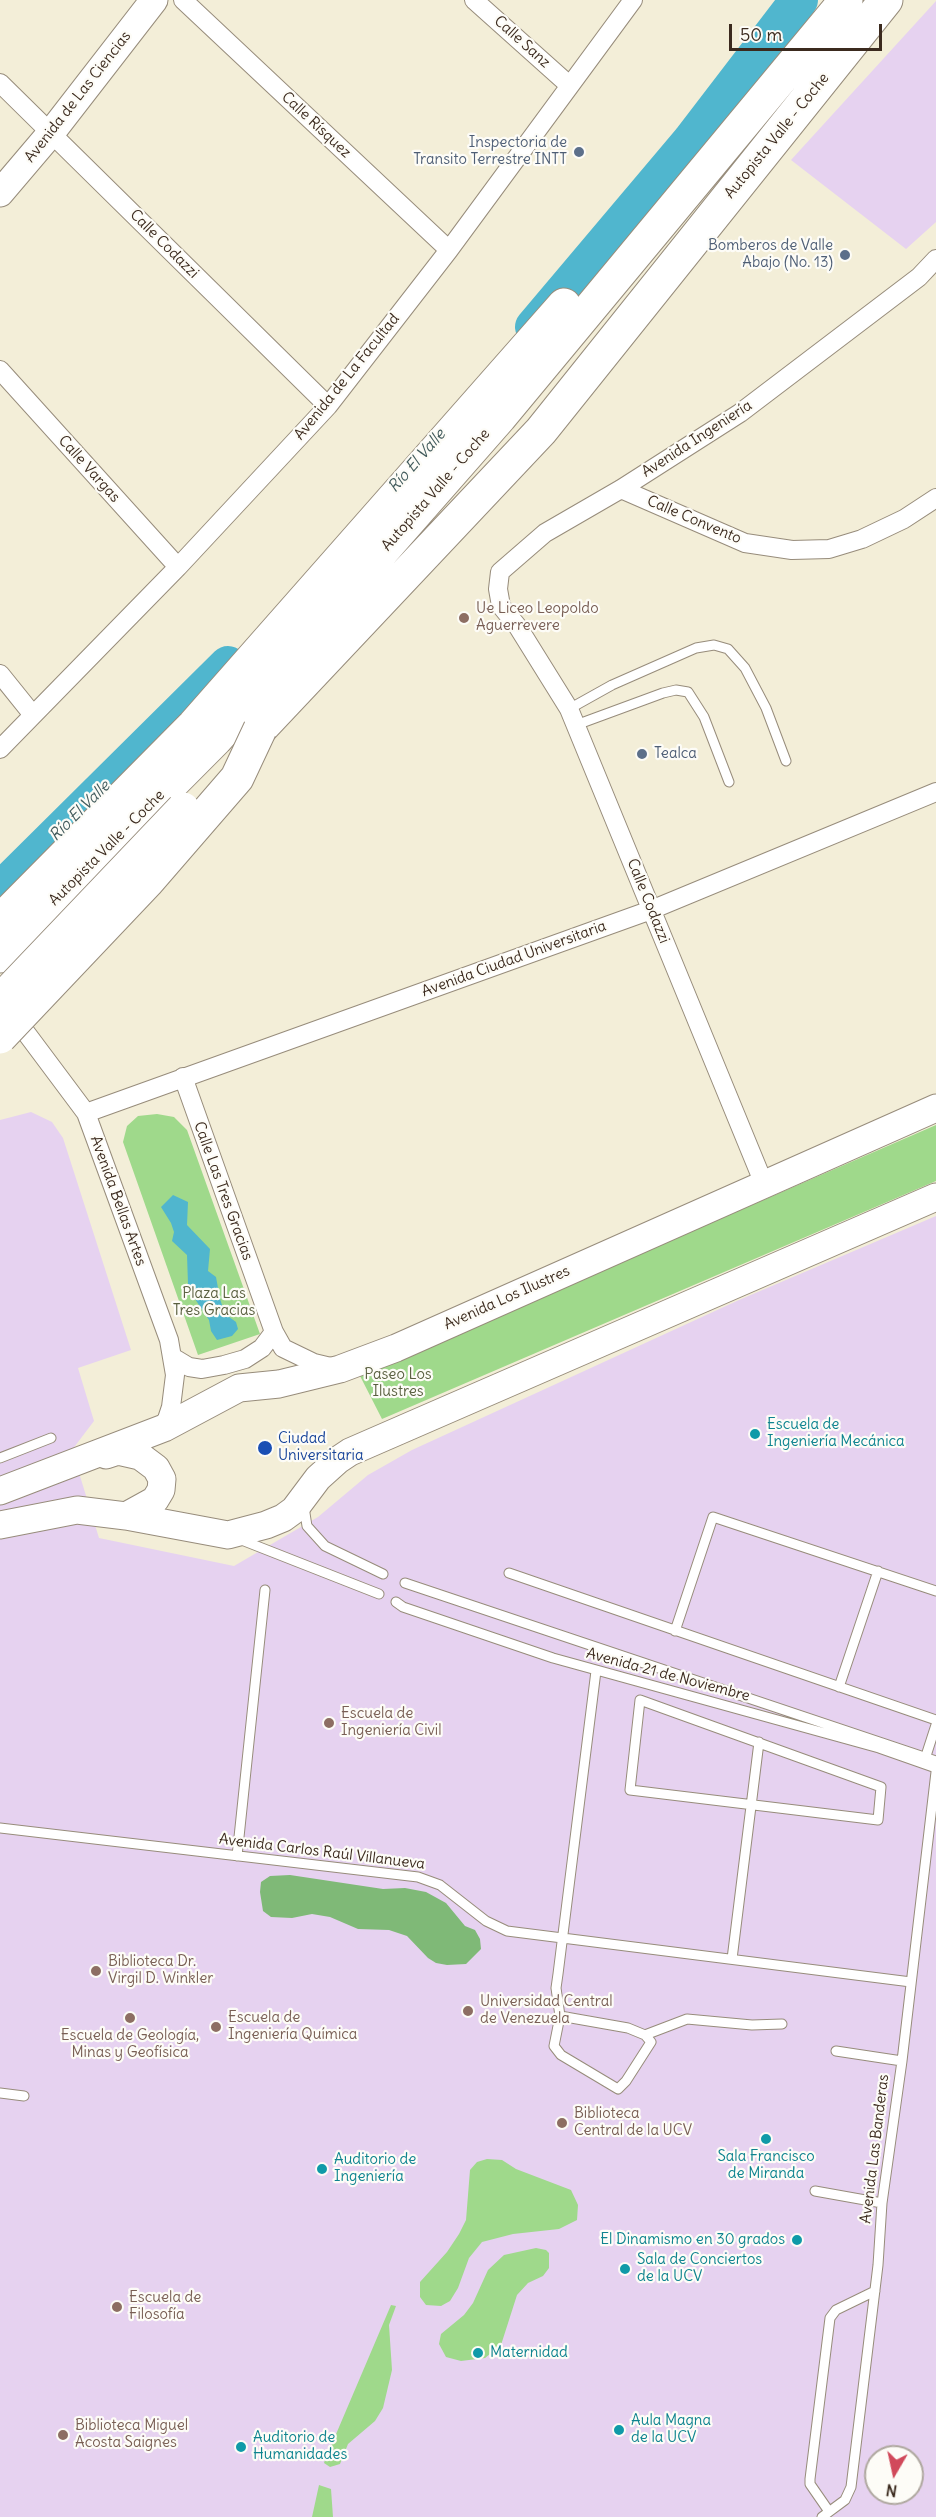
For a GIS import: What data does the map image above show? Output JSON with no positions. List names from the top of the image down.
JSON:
{
  "streets": {
    "highway": ["Autopista Valle - Coche"],
    "main road": ["Avenida de Las Ciencias", "Avenida Los Ilustres"],
    "street": [
      "Calle Sanz",
      "Calle Rísquez",
      "Calle Codazzi",
      "Avenida de La Facultad",
      "Avenida Ingeniería",
      "Calle Vargas",
      "Calle Convento",
      "Avenida Ciudad Universitaria",
      "Calle Las Tres Gracias",
      "Avenida Bellas Artes"
    ],
    "lane": ["Avenida 21 de Noviembre", "Avenida Carlos Raúl Villanueva", "Avenida Las Banderas"]
  },
  "crossings": [
    ["Calle Sanz", "Avenida de La Facultad"],
    ["Avenida de Las Ciencias", "Calle Codazzi"],
    ["Calle Rísquez", "Avenida de La Facultad"],
    ["Autopista Valle - Coche", "Avenida Bellas Artes"],
    ["Calle Codazzi", "Avenida de La Facultad"],
    ["Calle Codazzi", "Avenida Ingeniería"],
    ["Calle Codazzi", "Avenida Ciudad Universitaria"],
    ["Calle Codazzi", "Avenida Los Ilustres"],
    ["Avenida de La Facultad", "Calle Vargas"],
    ["Avenida Ingeniería", "Calle Convento"],
    ["Avenida Ciudad Universitaria", "Calle Las Tres Gracias"],
    ["Avenida Ciudad Universitaria", "Avenida Bellas Artes"],
    ["Calle Las Tres Gracias", "Avenida Los Ilustres"],
    ["Avenida Bellas Artes", "Avenida Los Ilustres"],
    ["Avenida 21 de Noviembre", "Avenida Las Banderas"],
    ["Avenida Carlos Raúl Villanueva", "Avenida Las Banderas"]
  ],
  "water": ["Río El Valle"],
  "parks": ["Plaza Las Tres Gracias", "Paseo Los Ilustres"],
  "places": [
    "Inspectoria de Transito Terrestre INTT",
    "Bomberos de Valle Abajo (No. 13)",
    "Ue Liceo Leopoldo Aguerrevere",
    "Tealca",
    "Escuela de Ingeniería Mecánica",
    "Ciudad Universitaria",
    "Escuela de Ingeniería Civil",
    "Biblioteca Dr. Virgil D. Winkler",
    "Universidad Central de Venezuela",
    "Escuela de Geología, Minas y Geofísica",
    "Escuela de Ingeniería Química",
    "Biblioteca Central de la UCV",
    "Sala Francisco de Miranda",
    "Auditorio de Ingeniería",
    "El Dinamismo en 30 grados",
    "Sala de Conciertos de la UCV",
    "Escuela de Filosofía",
    "Maternidad",
    "Aula Magna de la UCV",
    "Biblioteca Miguel Acosta Saignes",
    "Auditorio de Humanidades"
  ],
  "scale_bar": "50 m",
  "north": "bottom"
}
